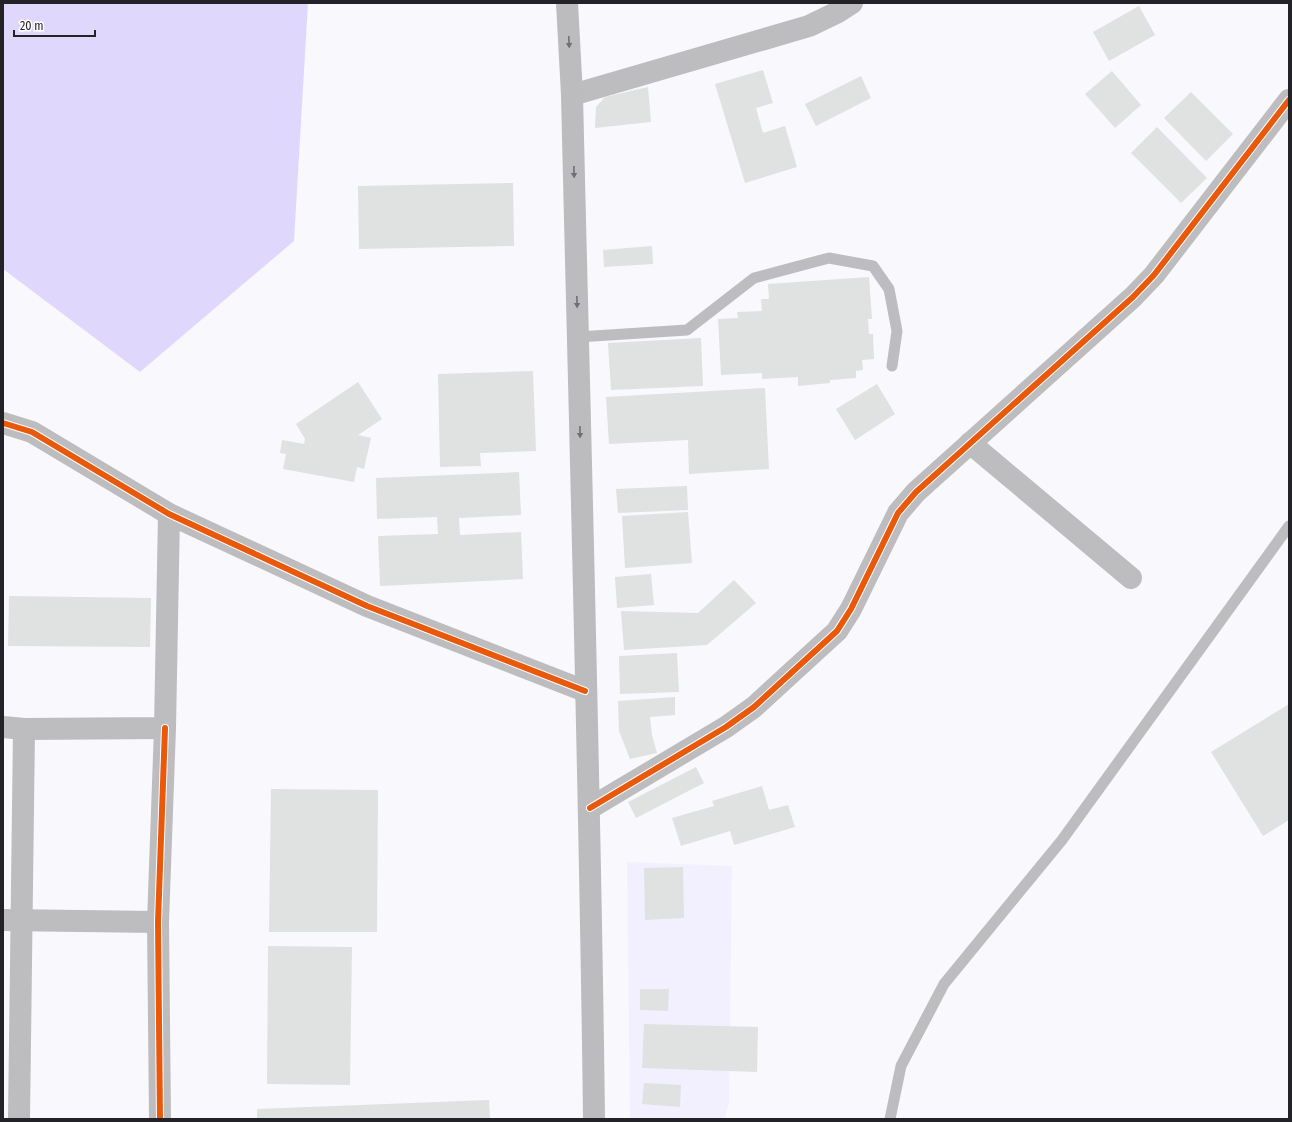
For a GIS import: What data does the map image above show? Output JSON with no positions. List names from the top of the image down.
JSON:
{
  "scale_bar": "20 m"
}
